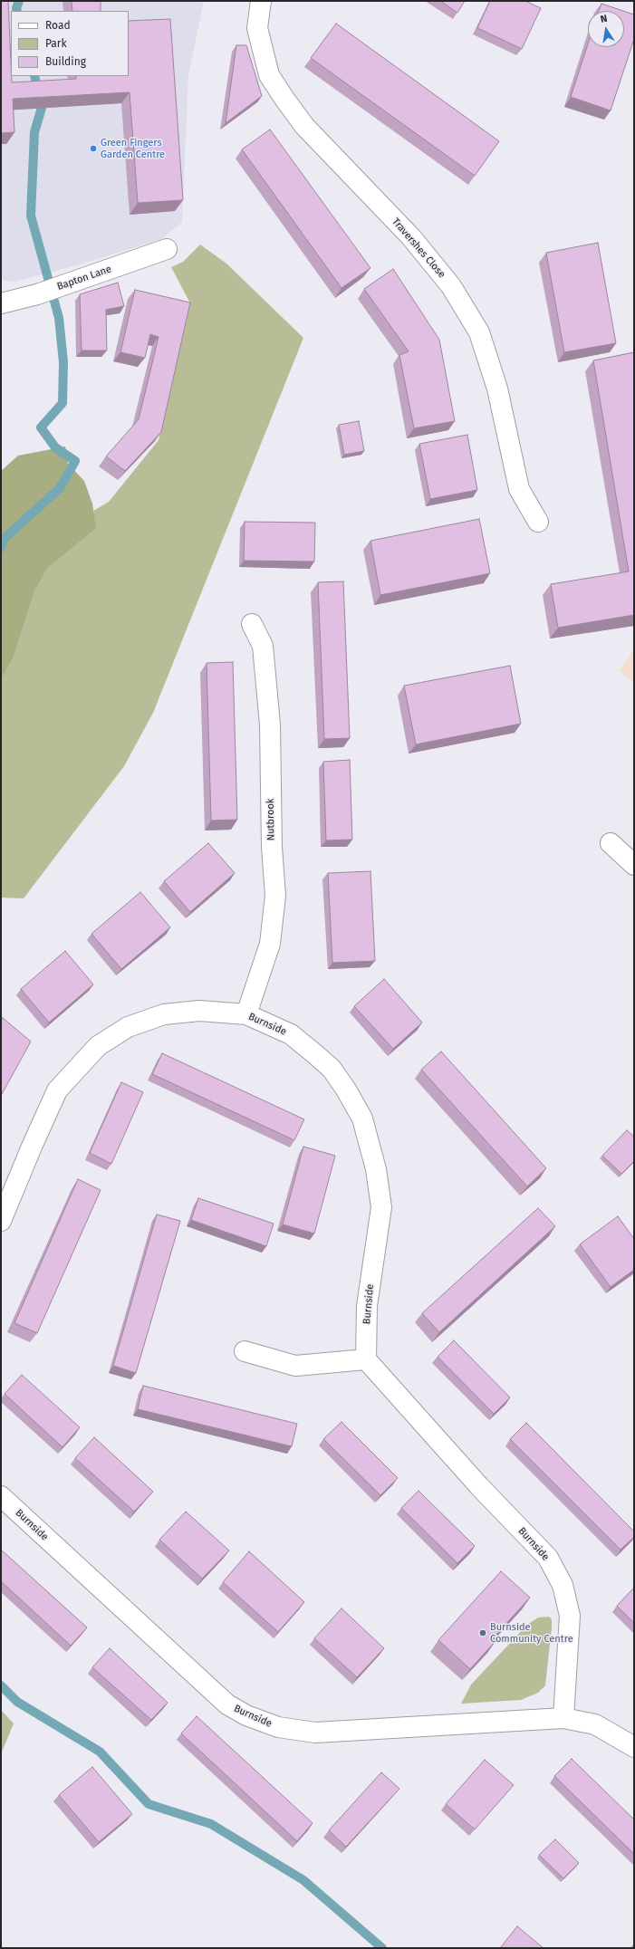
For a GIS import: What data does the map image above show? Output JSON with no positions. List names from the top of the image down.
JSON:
{
  "streets": {
    "street": [
      "Travershes Close",
      "Bapton Lane",
      "Nutbrook",
      "Burnside"
    ]
  },
  "crossings": [
    ["Nutbrook", "Burnside"]
  ],
  "places": ["Green Fingers Garden Centre", "Burnside Community Centre"],
  "legend": ["Road", "Park", "Building"],
  "north": "top"
}
